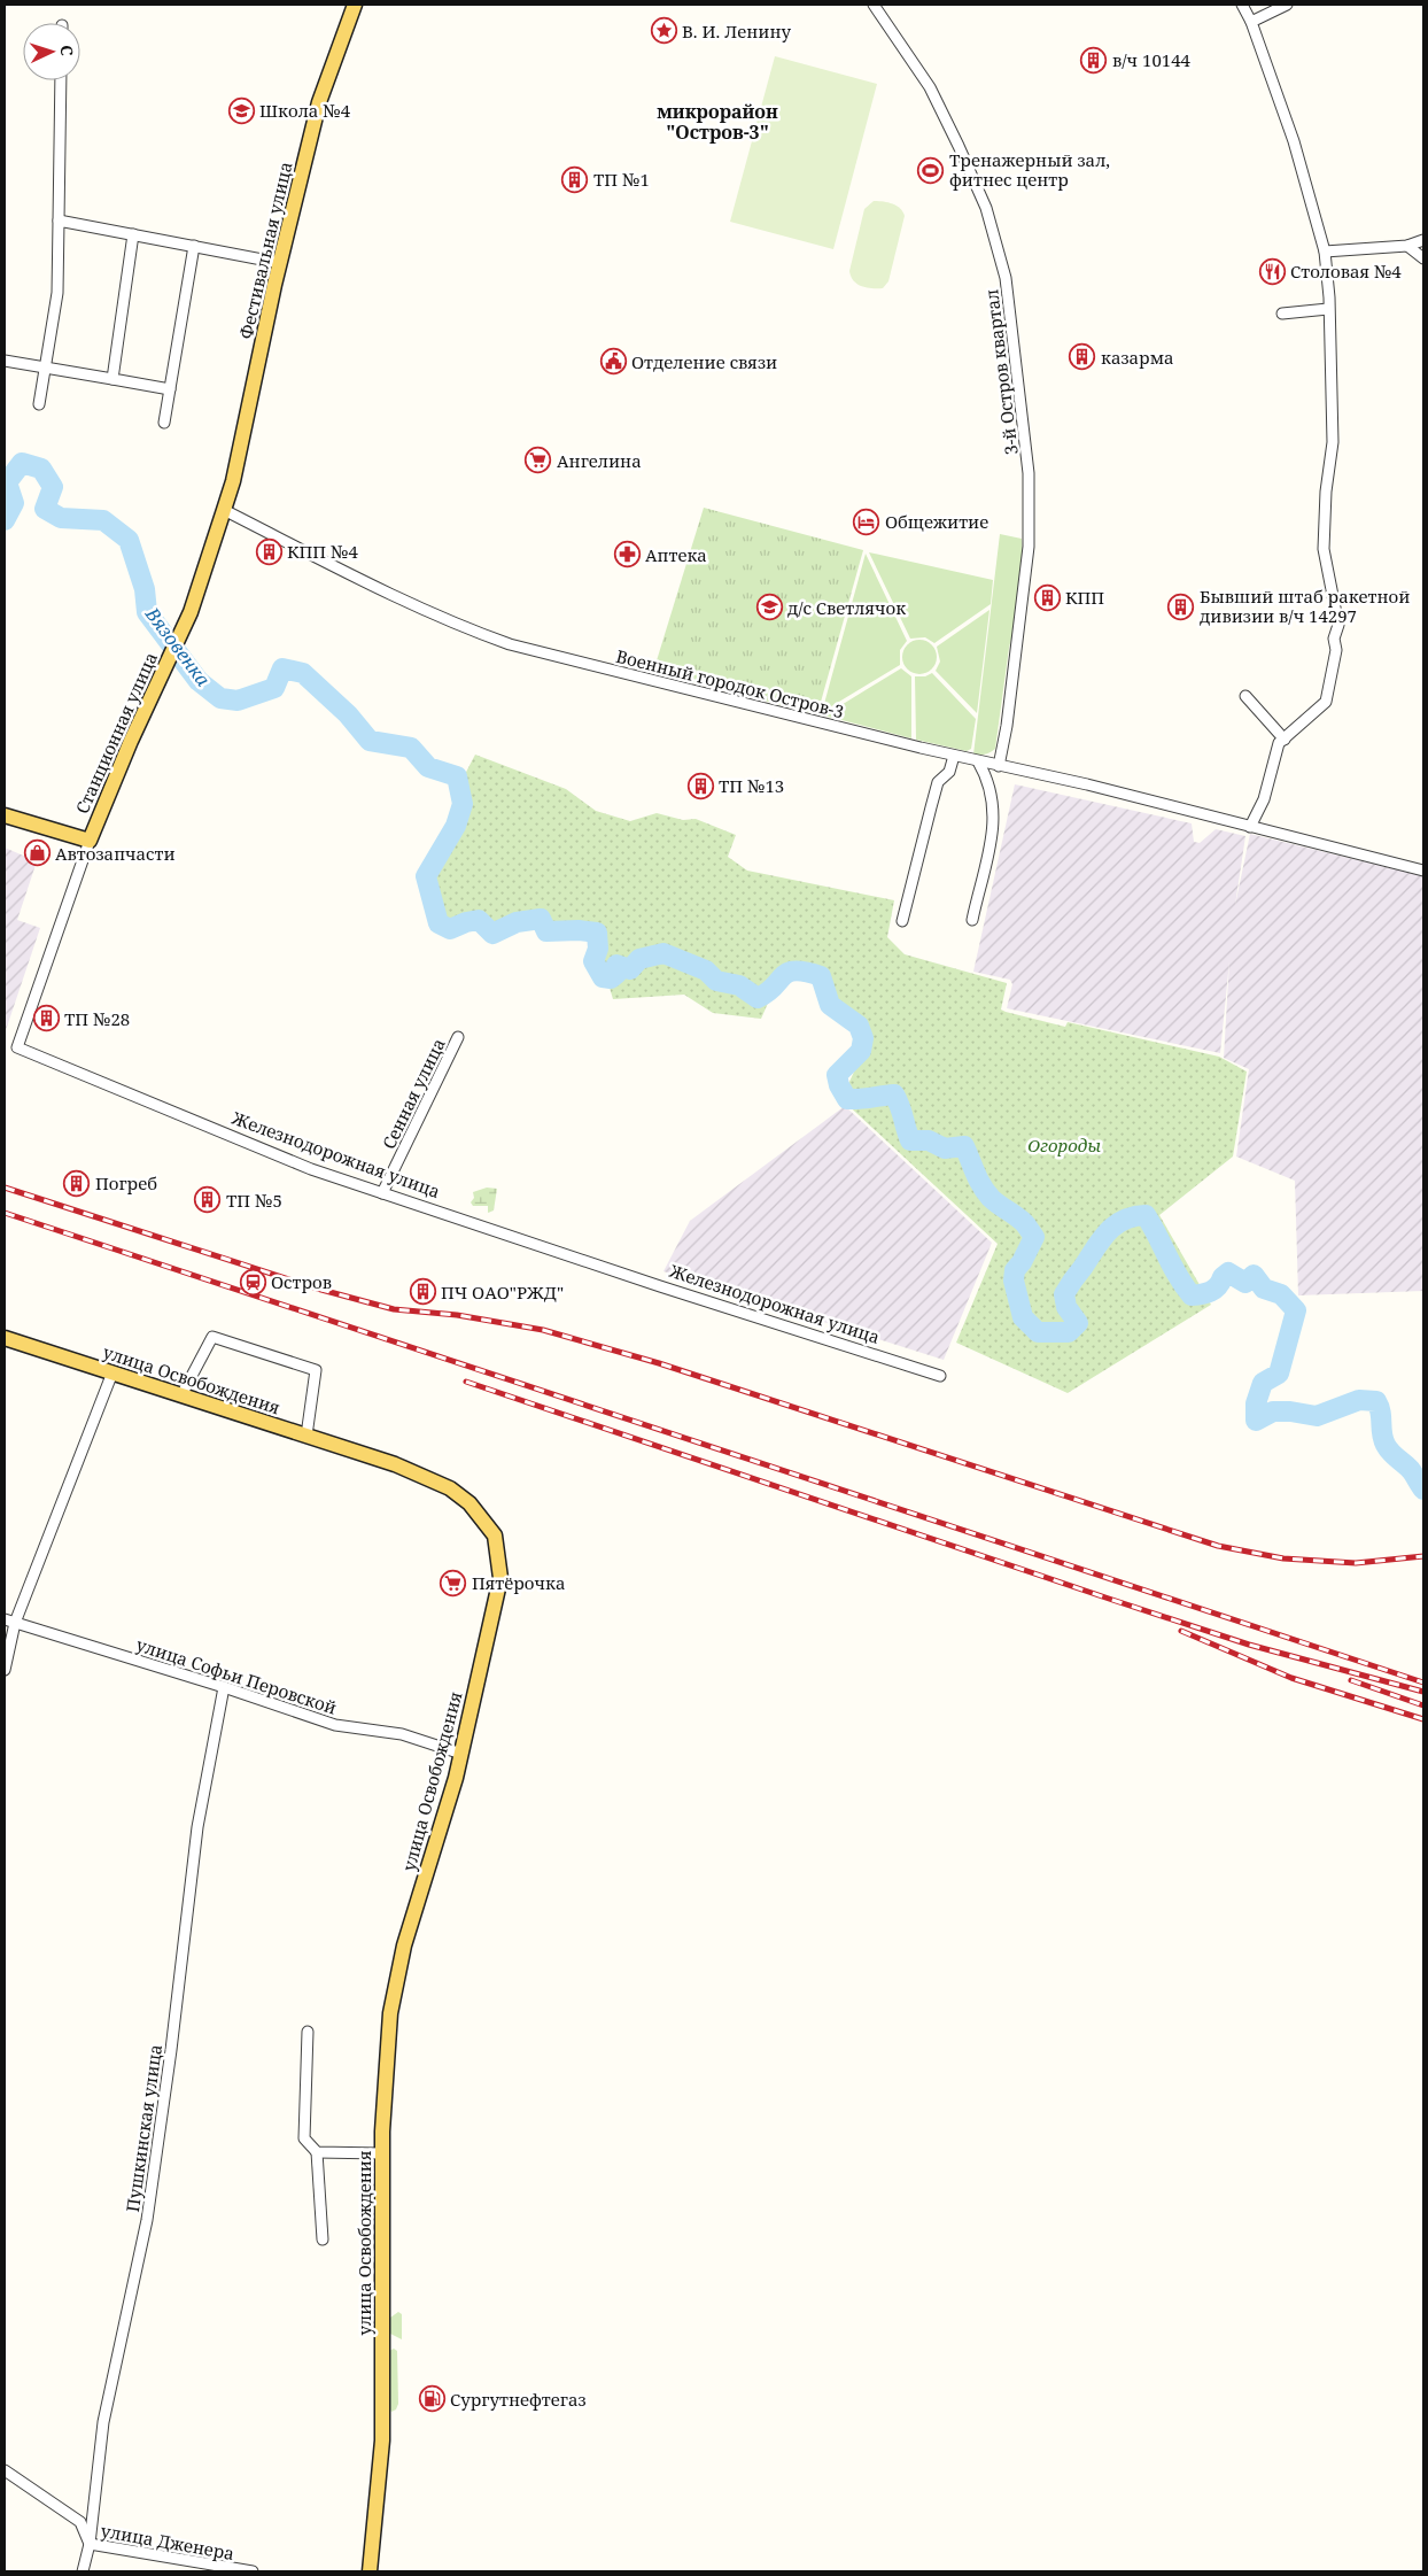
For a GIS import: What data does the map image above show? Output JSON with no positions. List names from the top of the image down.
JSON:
{
  "streets": {
    "main road": ["Фестивальная улица", "Станционная улица", "улица Освобождения"],
    "street": [
      "3-й Остров квартал",
      "Военный городок Остров-3",
      "Сенная улица",
      "Железнодорожная улица",
      "улица Софьи Перовской",
      "Пушкинская улица",
      "улица Дженера"
    ]
  },
  "crossings": [
    ["Фестивальная улица", "Военный городок Остров-3"],
    ["Фестивальная улица", "Станционная улица"],
    ["3-й Остров квартал", "Военный городок Остров-3"],
    ["Военный городок Остров-3", "Станционная улица"],
    ["Станционная улица", "Железнодорожная улица"],
    ["Сенная улица", "Железнодорожная улица"],
    ["улица Освобождения", "улица Софьи Перовской"],
    ["улица Софьи Перовской", "Пушкинская улица"],
    ["Пушкинская улица", "улица Дженера"]
  ],
  "districts": ["микрорайон \"Остров-3\""],
  "water": ["Вязовенка"],
  "parks": ["Огороды"],
  "places": {
    "place": ["В. И. Ленину"],
    "building": [
      "в/ч 10144",
      "ТП №1",
      "казарма",
      "КПП №4",
      "КПП",
      "Бывший штаб ракетной дивизии в/ч 14297",
      "ТП №13",
      "ТП №28",
      "Погреб",
      "ТП №5",
      "ПЧ ОАО\"РЖД\""
    ],
    "school or university": ["Школа №4", "д/с Светлячок"],
    "sports": ["Тренажерный зал, фитнес центр"],
    "restaurant": ["Столовая №4"],
    "public building": ["Отделение связи"],
    "supermarket": ["Ангелина", "Пятёрочка"],
    "hotel": ["Общежитие"],
    "pharmacy": ["Аптека"],
    "shop": ["Автозапчасти"],
    "station": ["Остров"],
    "fuel station": ["Сургутнефтегаз"]
  },
  "north": "right"
}
